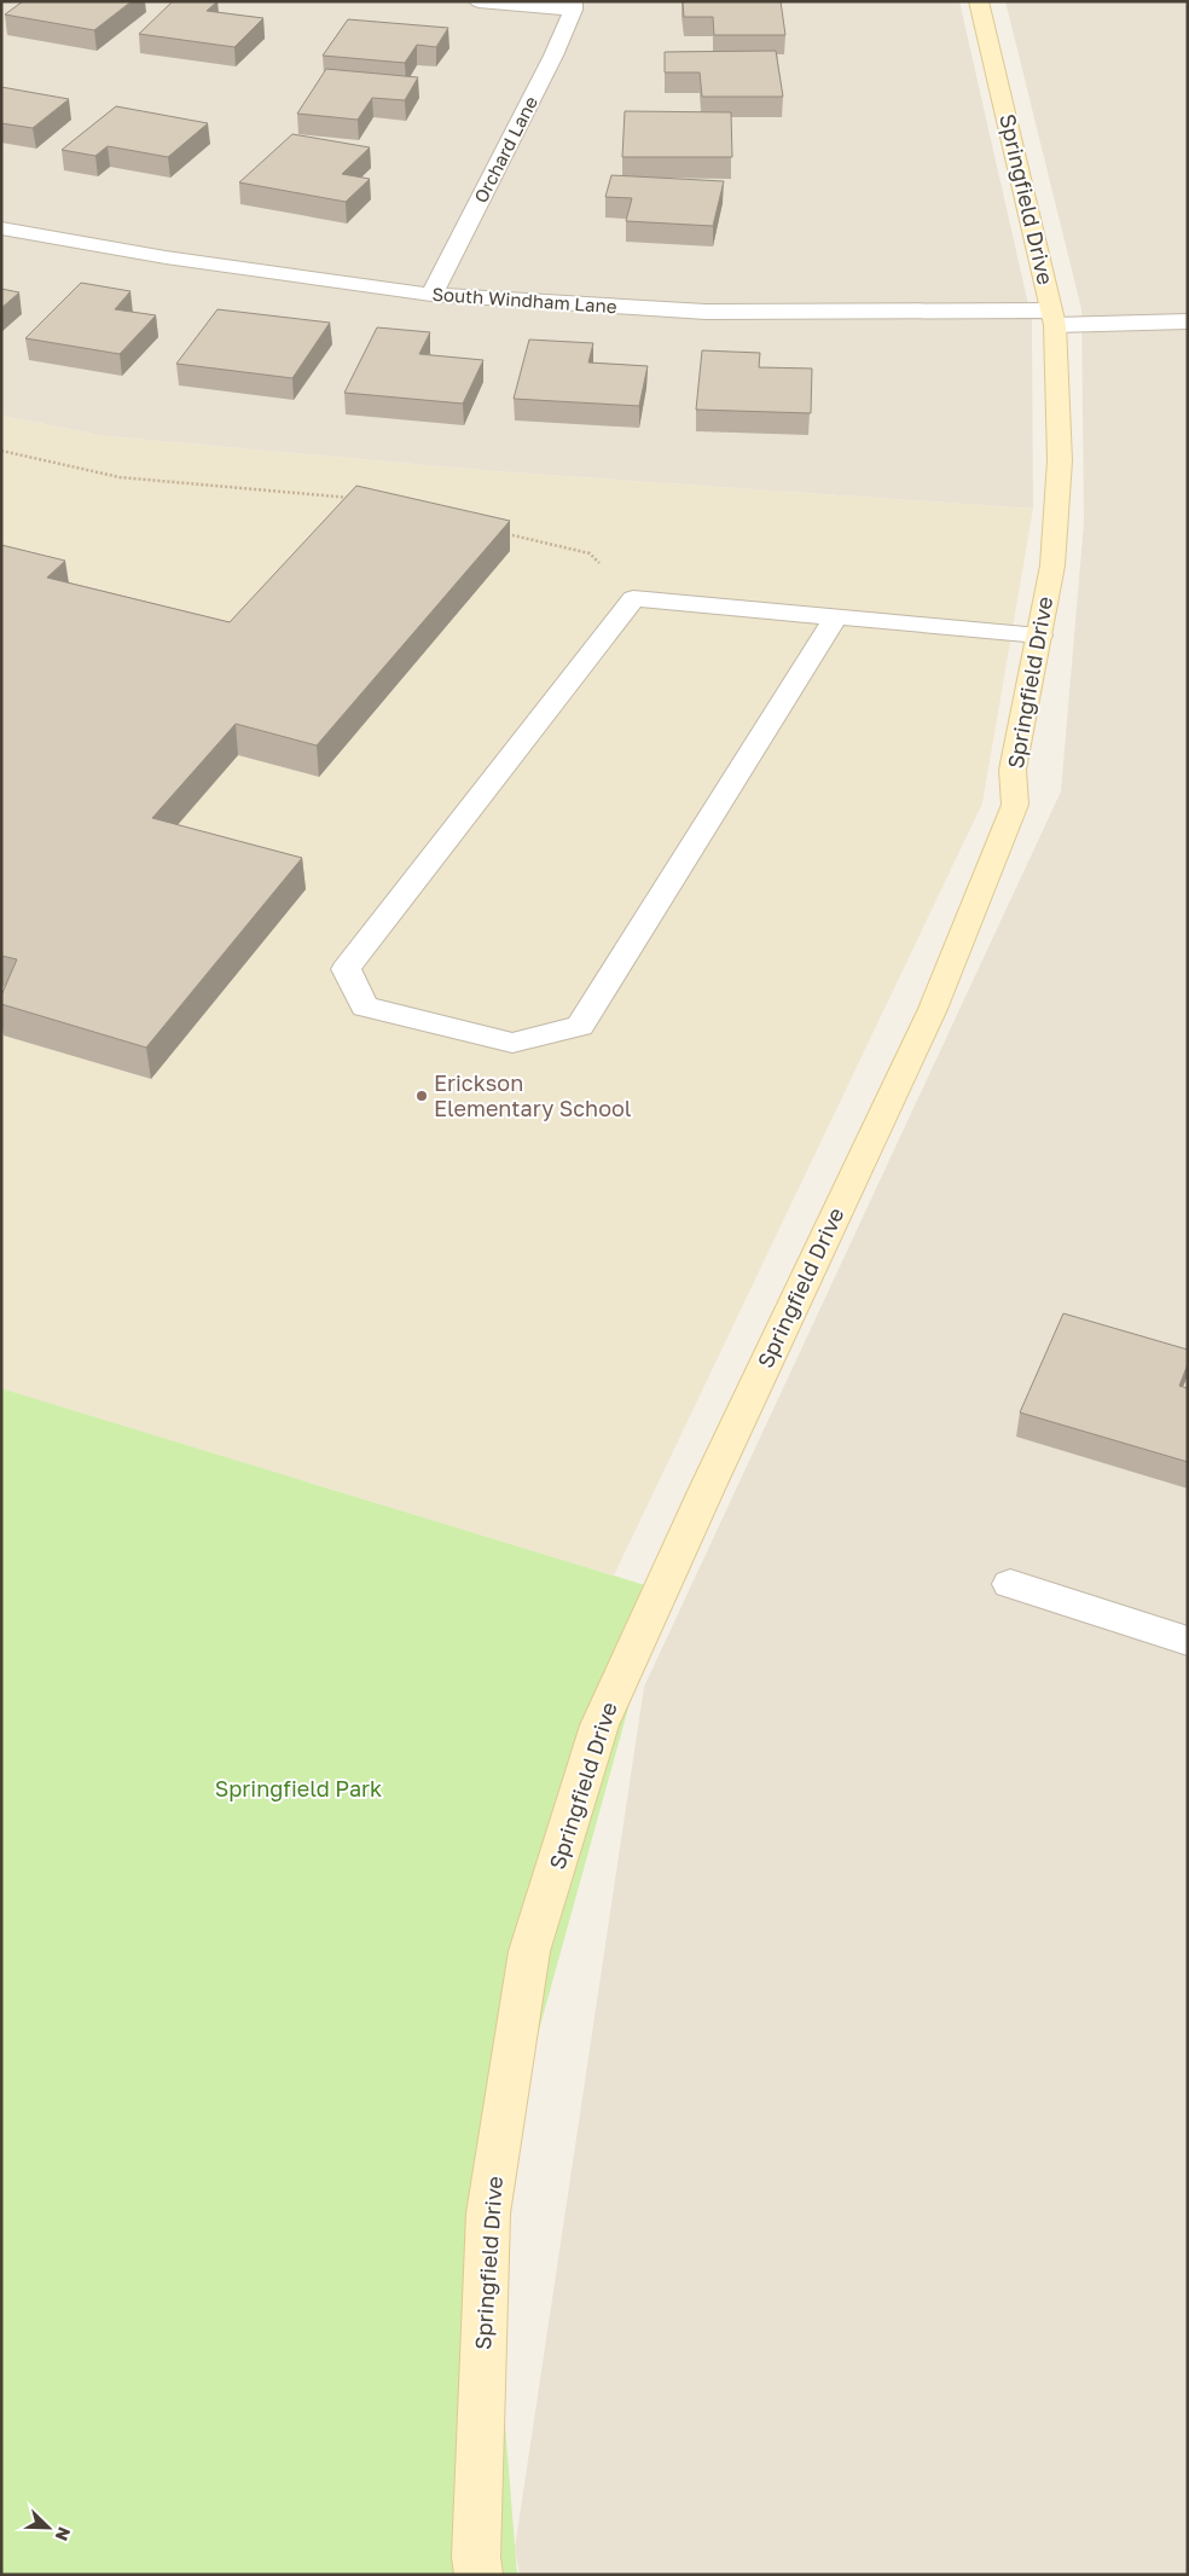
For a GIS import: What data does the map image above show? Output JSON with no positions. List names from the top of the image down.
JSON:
{
  "streets": {
    "street": ["Orchard Lane", "Springfield Drive", "South Windham Lane"]
  },
  "crossings": [
    ["Orchard Lane", "South Windham Lane"],
    ["Springfield Drive", "South Windham Lane"]
  ],
  "parks": ["Springfield Park"],
  "places": ["Erickson Elementary School"],
  "north": "bottom right"
}
